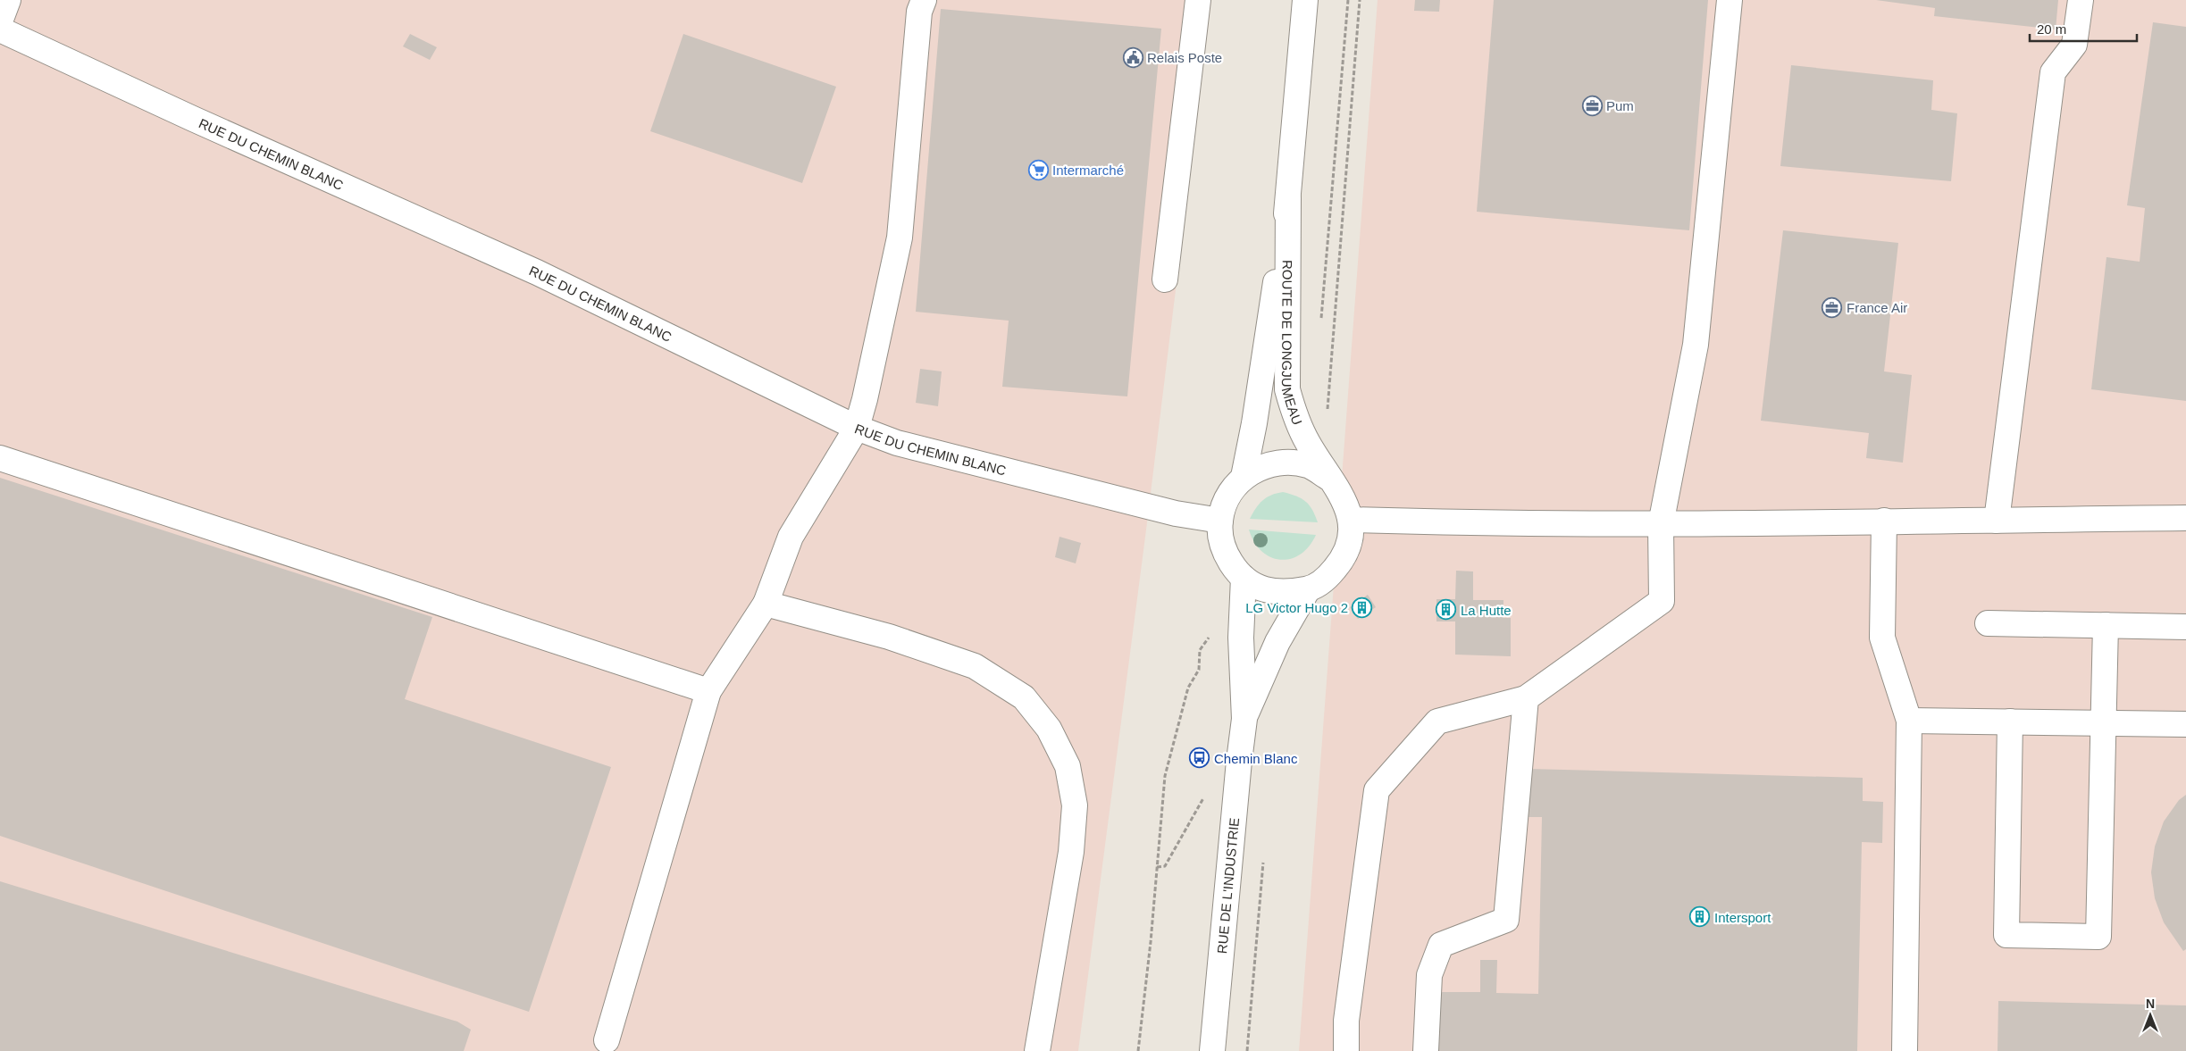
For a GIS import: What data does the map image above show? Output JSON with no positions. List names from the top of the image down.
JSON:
{
  "streets": {
    "street": ["RUE DU CHEMIN BLANC", "ROUTE DE LONGJUMEAU", "RUE DE L'INDUSTRIE"]
  },
  "crossings": [
    ["RUE DU CHEMIN BLANC", "ROUTE DE LONGJUMEAU"],
    ["RUE DU CHEMIN BLANC", "RUE DE L'INDUSTRIE"],
    ["ROUTE DE LONGJUMEAU", "RUE DE L'INDUSTRIE"]
  ],
  "places": {
    "public building": ["Relais Poste"],
    "office": ["Pum", "France Air"],
    "supermarket": ["Intermarché"],
    "building": ["LG Victor Hugo 2", "La Hutte", "Intersport"],
    "bus stop": ["Chemin Blanc"]
  },
  "scale_bar": "20 m",
  "north": "top"
}
